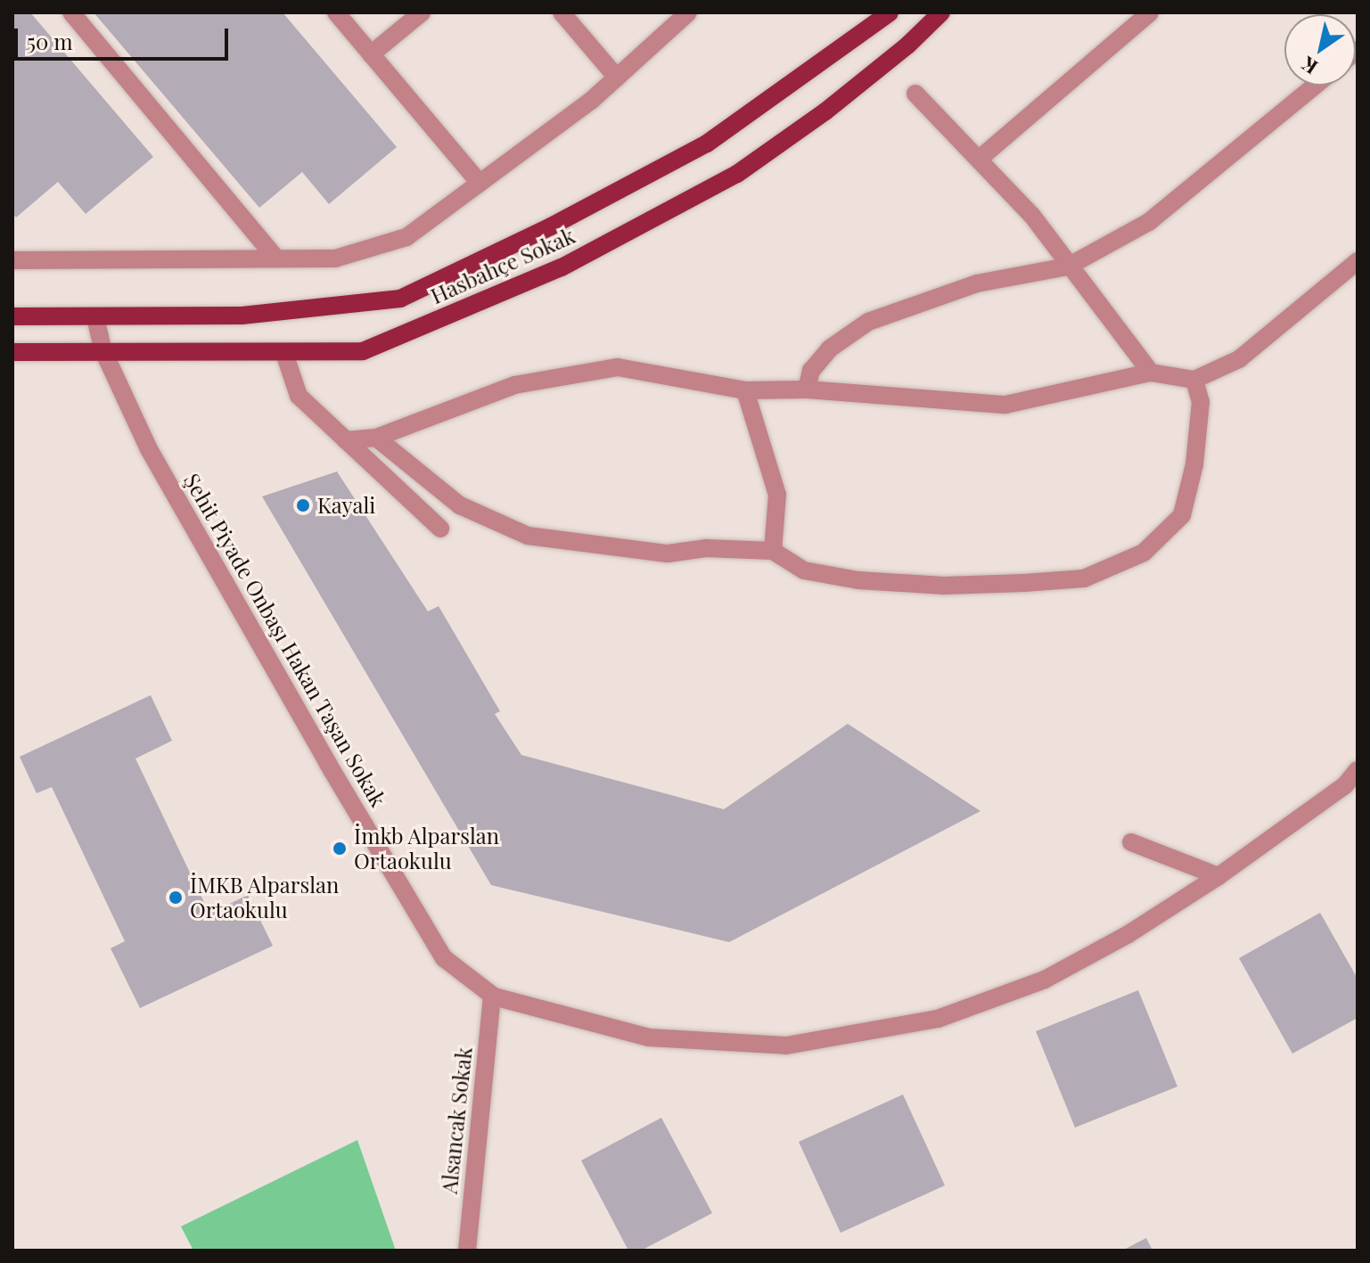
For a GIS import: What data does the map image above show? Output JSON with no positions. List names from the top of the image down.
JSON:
{
  "streets": {
    "main road": ["Hasbahçe Sokak"],
    "street": ["Şehit Piyade Onbaşı Hakan Taşan Sokak", "Alsancak Sokak"]
  },
  "crossings": [
    ["Hasbahçe Sokak", "Şehit Piyade Onbaşı Hakan Taşan Sokak"],
    ["Şehit Piyade Onbaşı Hakan Taşan Sokak", "Alsancak Sokak"]
  ],
  "places": ["Kayali", "İmkb Alparslan Ortaokulu", "İMKB Alparslan Ortaokulu"],
  "scale_bar": "50 m",
  "north": "bottom left"
}
